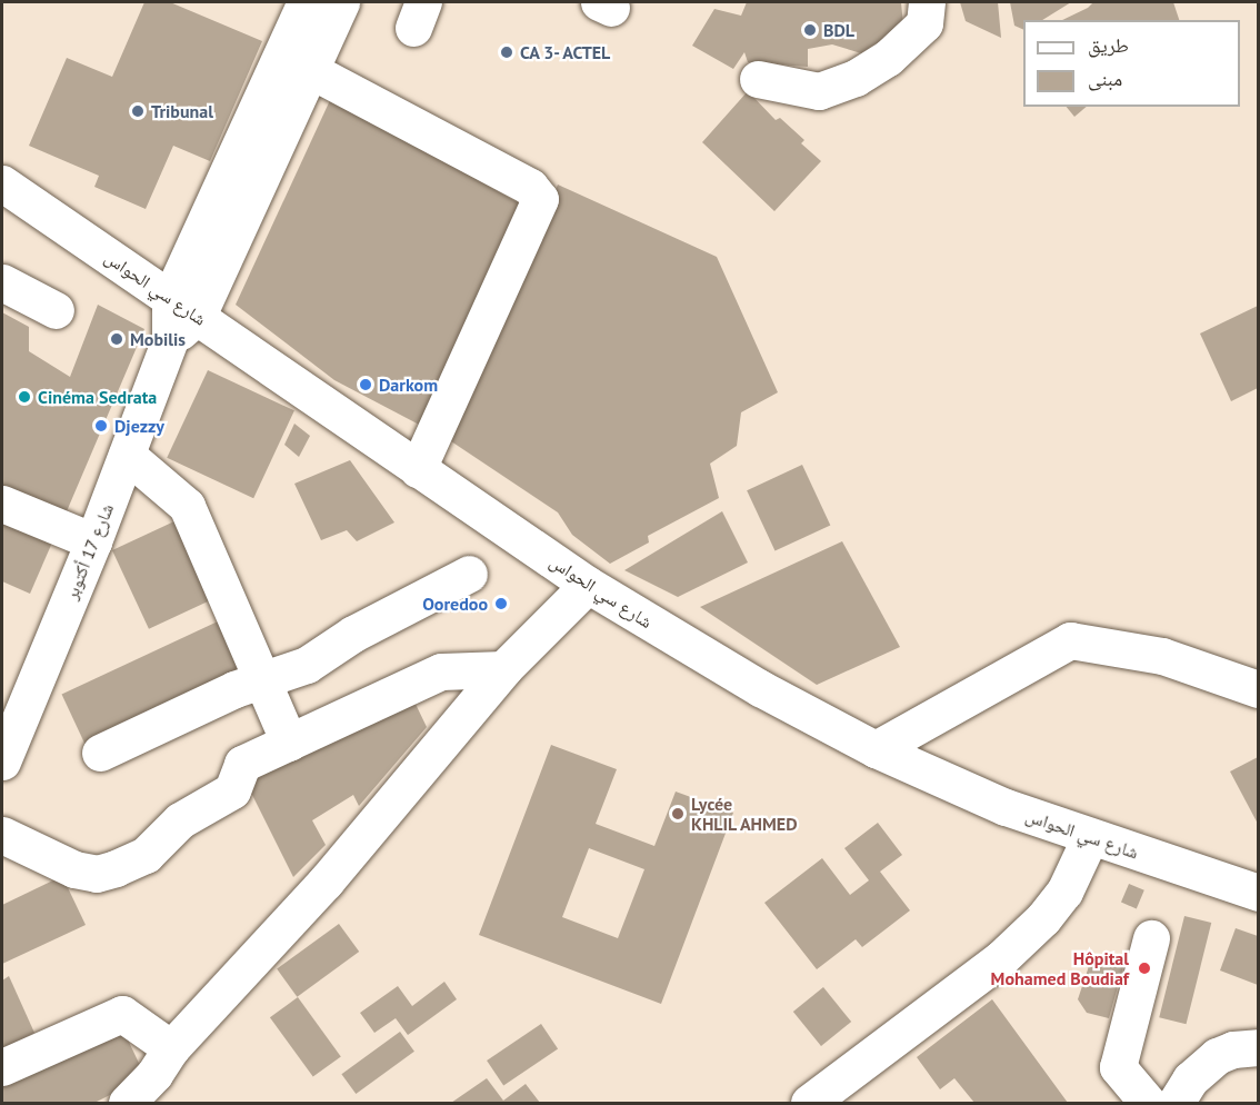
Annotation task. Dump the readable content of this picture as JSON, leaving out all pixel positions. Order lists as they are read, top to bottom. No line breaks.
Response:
{"streets":{"street":["شارع سي الحواس","شارع 17 أكتوبر"]},"crossings":[["شارع سي الحواس","شارع 17 أكتوبر"]],"places":["BDL","CA 3- ACTEL","Tribunal","Mobilis","Darkom","Cinéma Sedrata","Djezzy","Ooredoo","Lycée KHLIL AHMED","Hôpital Mohamed Boudiaf"],"legend":["طريق","مبنى"]}
